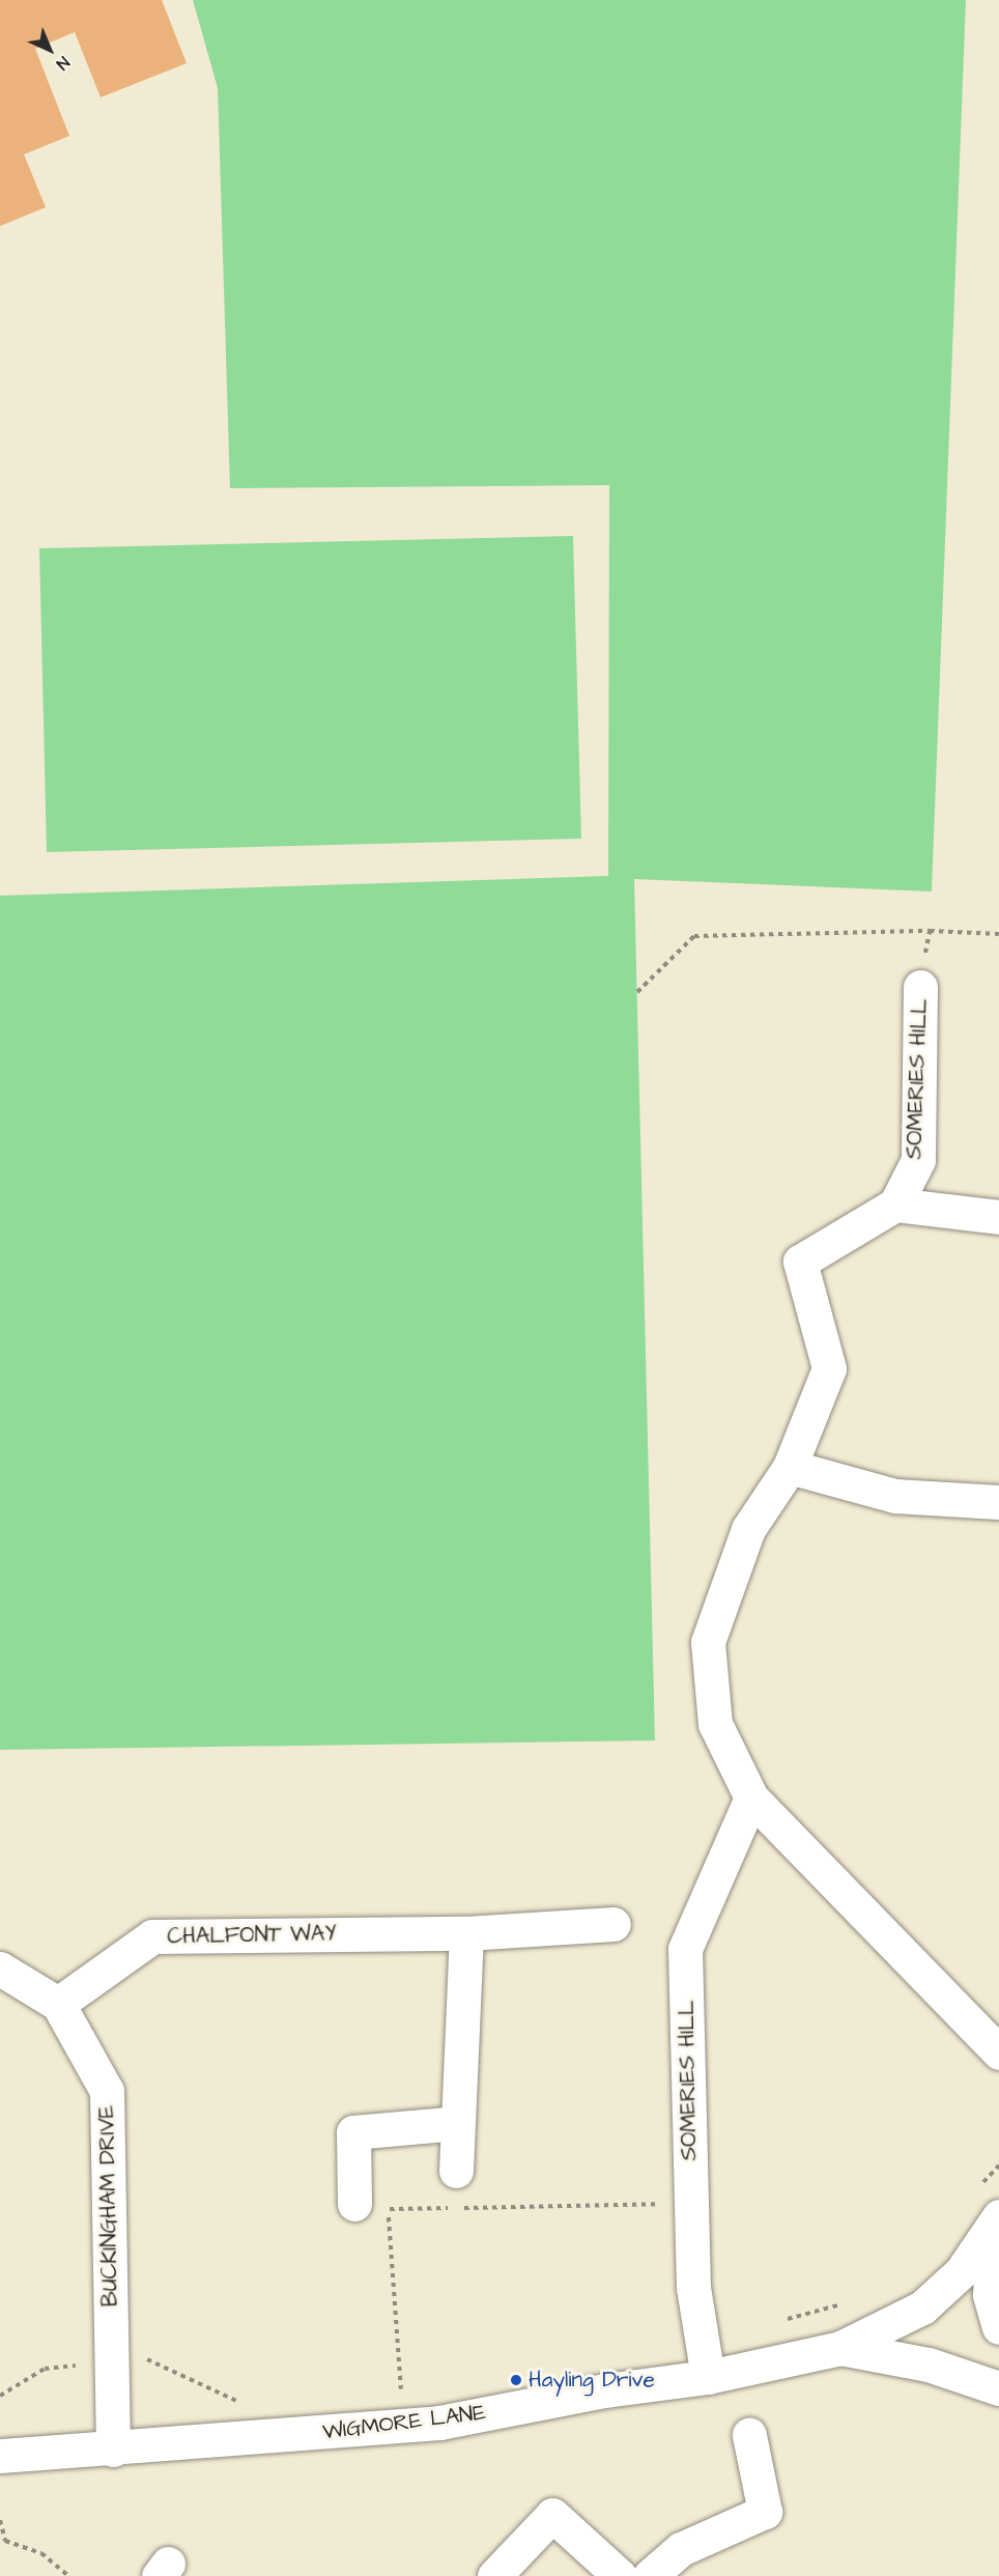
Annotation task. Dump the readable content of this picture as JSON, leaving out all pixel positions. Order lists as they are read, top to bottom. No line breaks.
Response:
{"streets":{"street":["SOMERIES HILL","CHALFONT WAY","BUCKINGHAM DRIVE","WIGMORE LANE"]},"crossings":[["SOMERIES HILL","WIGMORE LANE"],["CHALFONT WAY","BUCKINGHAM DRIVE"],["BUCKINGHAM DRIVE","WIGMORE LANE"]],"places":["Hayling Drive"],"north":"bottom right"}
